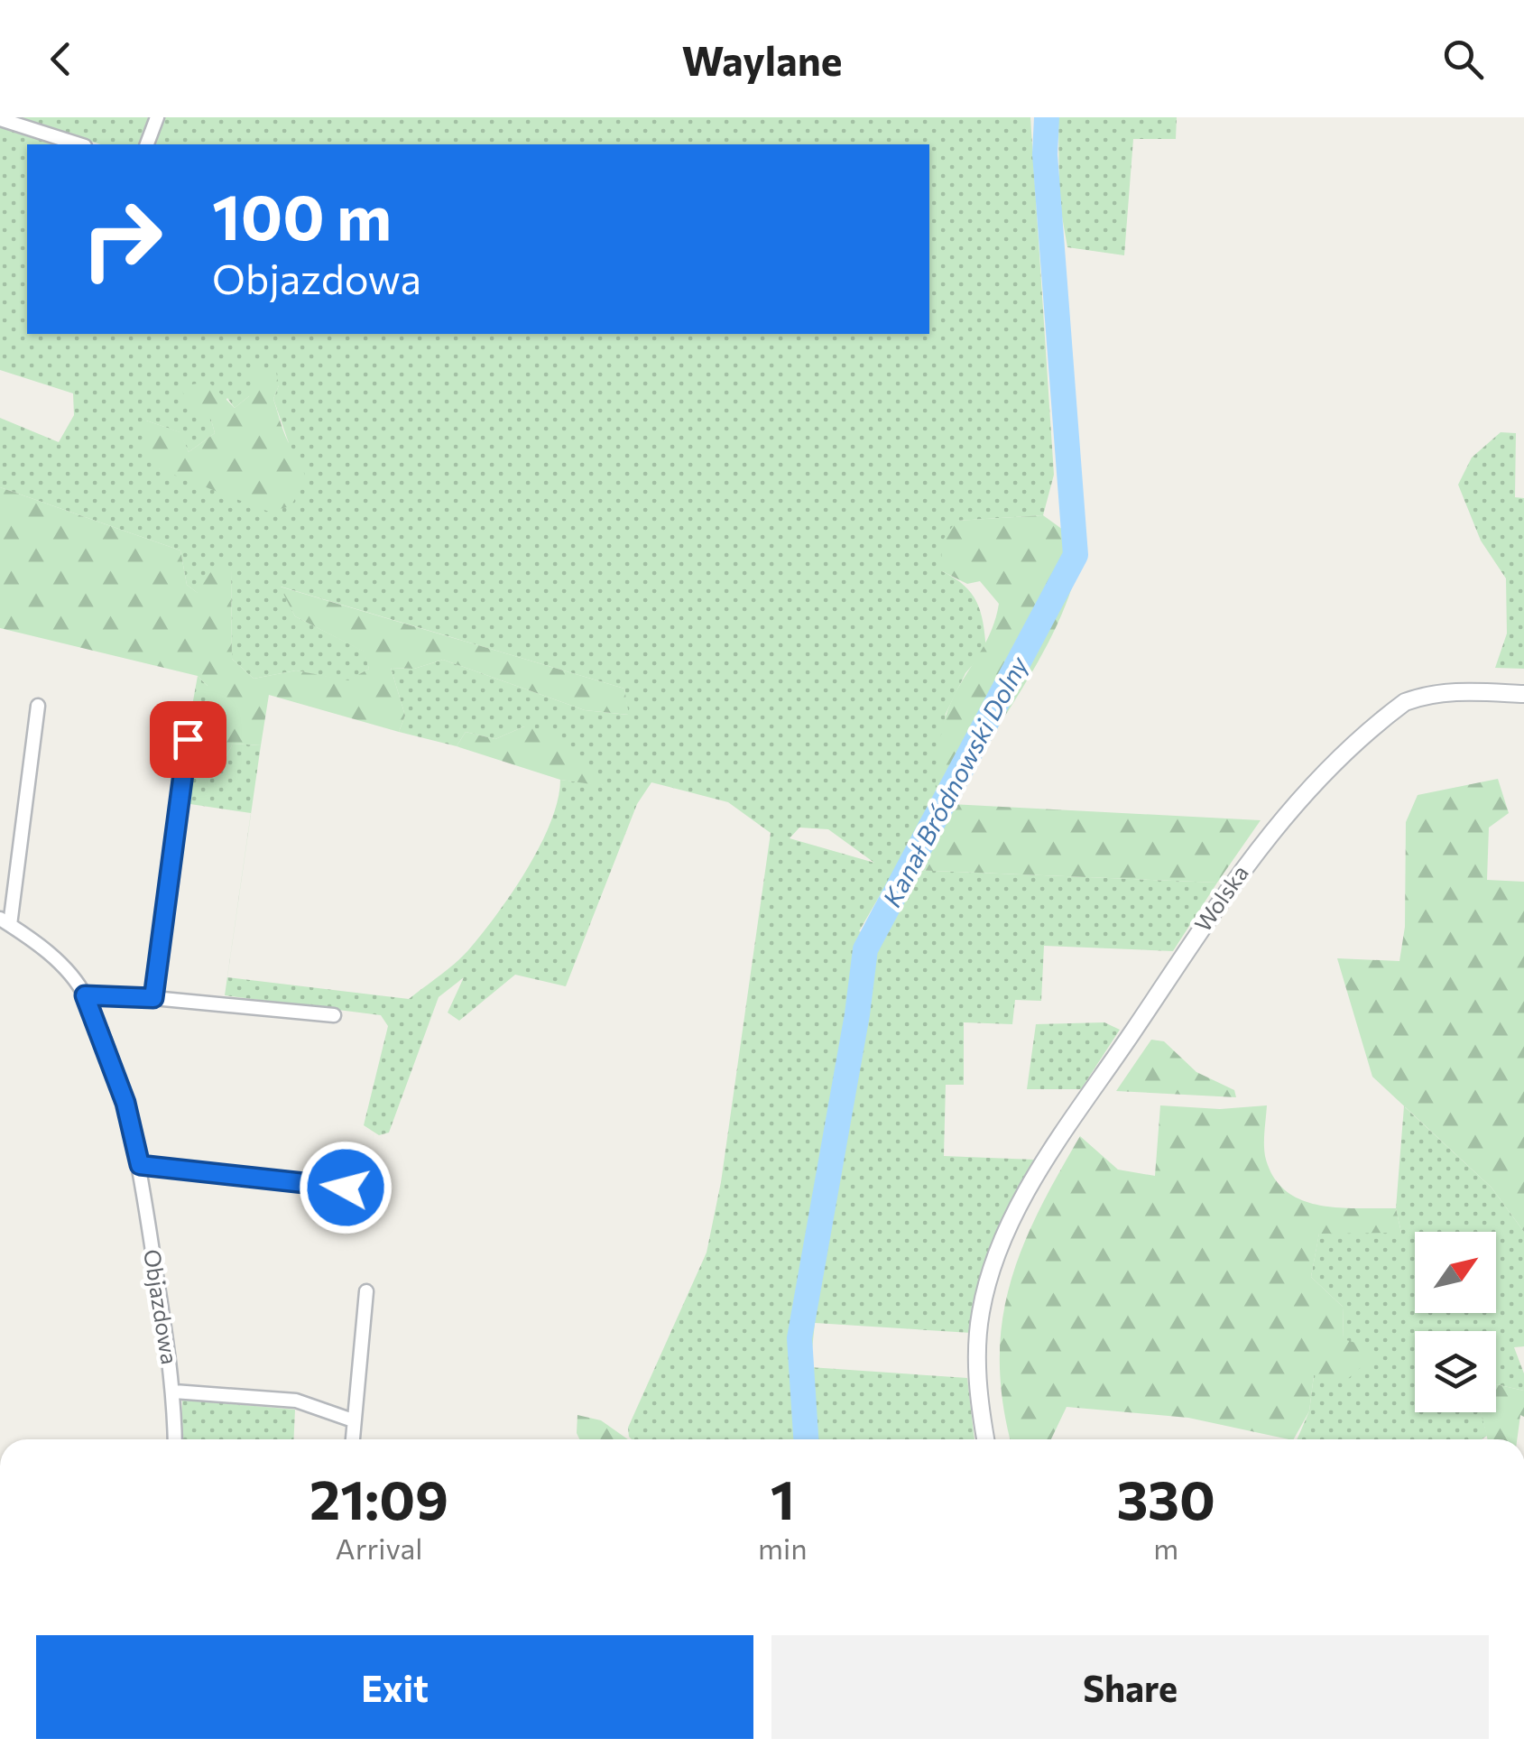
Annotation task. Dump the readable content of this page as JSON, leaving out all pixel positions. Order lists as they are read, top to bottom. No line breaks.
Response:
{"streets":{"street":["Wolska","Objazdowa"]},"water":["Kanał Bródnowski Dolny"],"north":"top right","page":{"header":"Waylane","turn":["100 m","Objazdowa"],"eta":["21:09","Arrival","1","min","330","m"],"buttons":["Exit","Share"]}}
